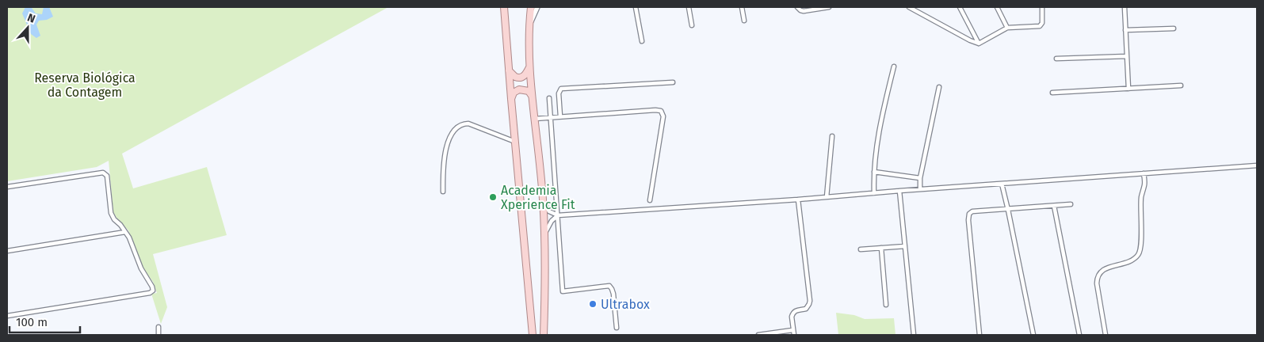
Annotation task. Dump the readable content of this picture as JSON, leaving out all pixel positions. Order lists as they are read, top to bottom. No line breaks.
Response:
{"parks":["Reserva Biológica da Contagem"],"places":["Academia Xperience Fit","Ultrabox"],"scale_bar":"100 m","north":"top"}
